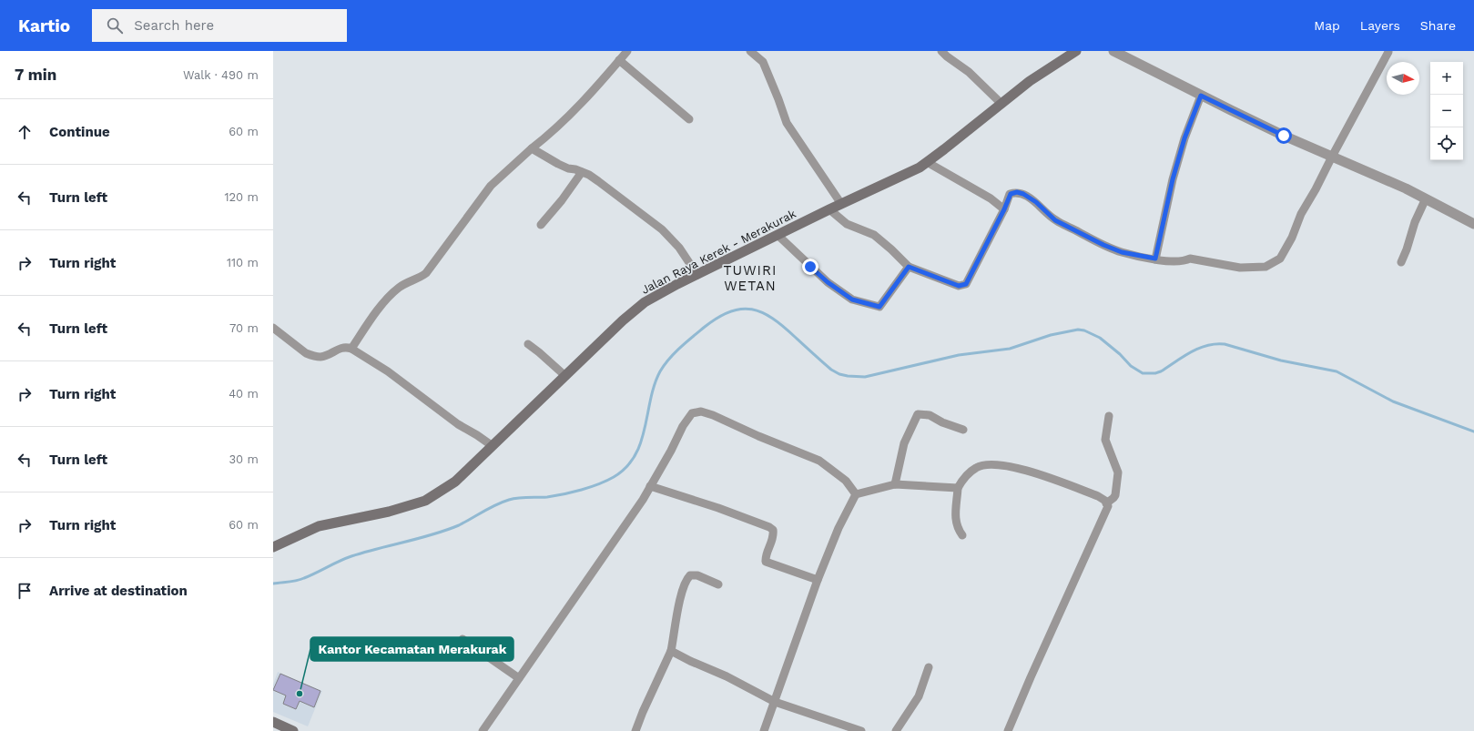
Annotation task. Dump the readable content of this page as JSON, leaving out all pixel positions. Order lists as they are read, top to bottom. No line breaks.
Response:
{"streets":{"main road":["Jalan Raya Kerek - Merakurak"]},"districts":["TUWIRI WETAN"],"places":["Kantor Kecamatan Merakurak"],"north":"right","page":{"header":"Kartio","search":"Search here","nav":["Map","Layers","Share"],"heading":["7 min","Walk · 490 m"],"map_buttons":["+","−"],"list":[["Continue","60 m"],["Turn left","120 m"],["Turn right","110 m"],["Turn left","70 m"],["Turn right","40 m"],["Turn left","30 m"],["Turn right","60 m"],"Arrive at destination"]}}
